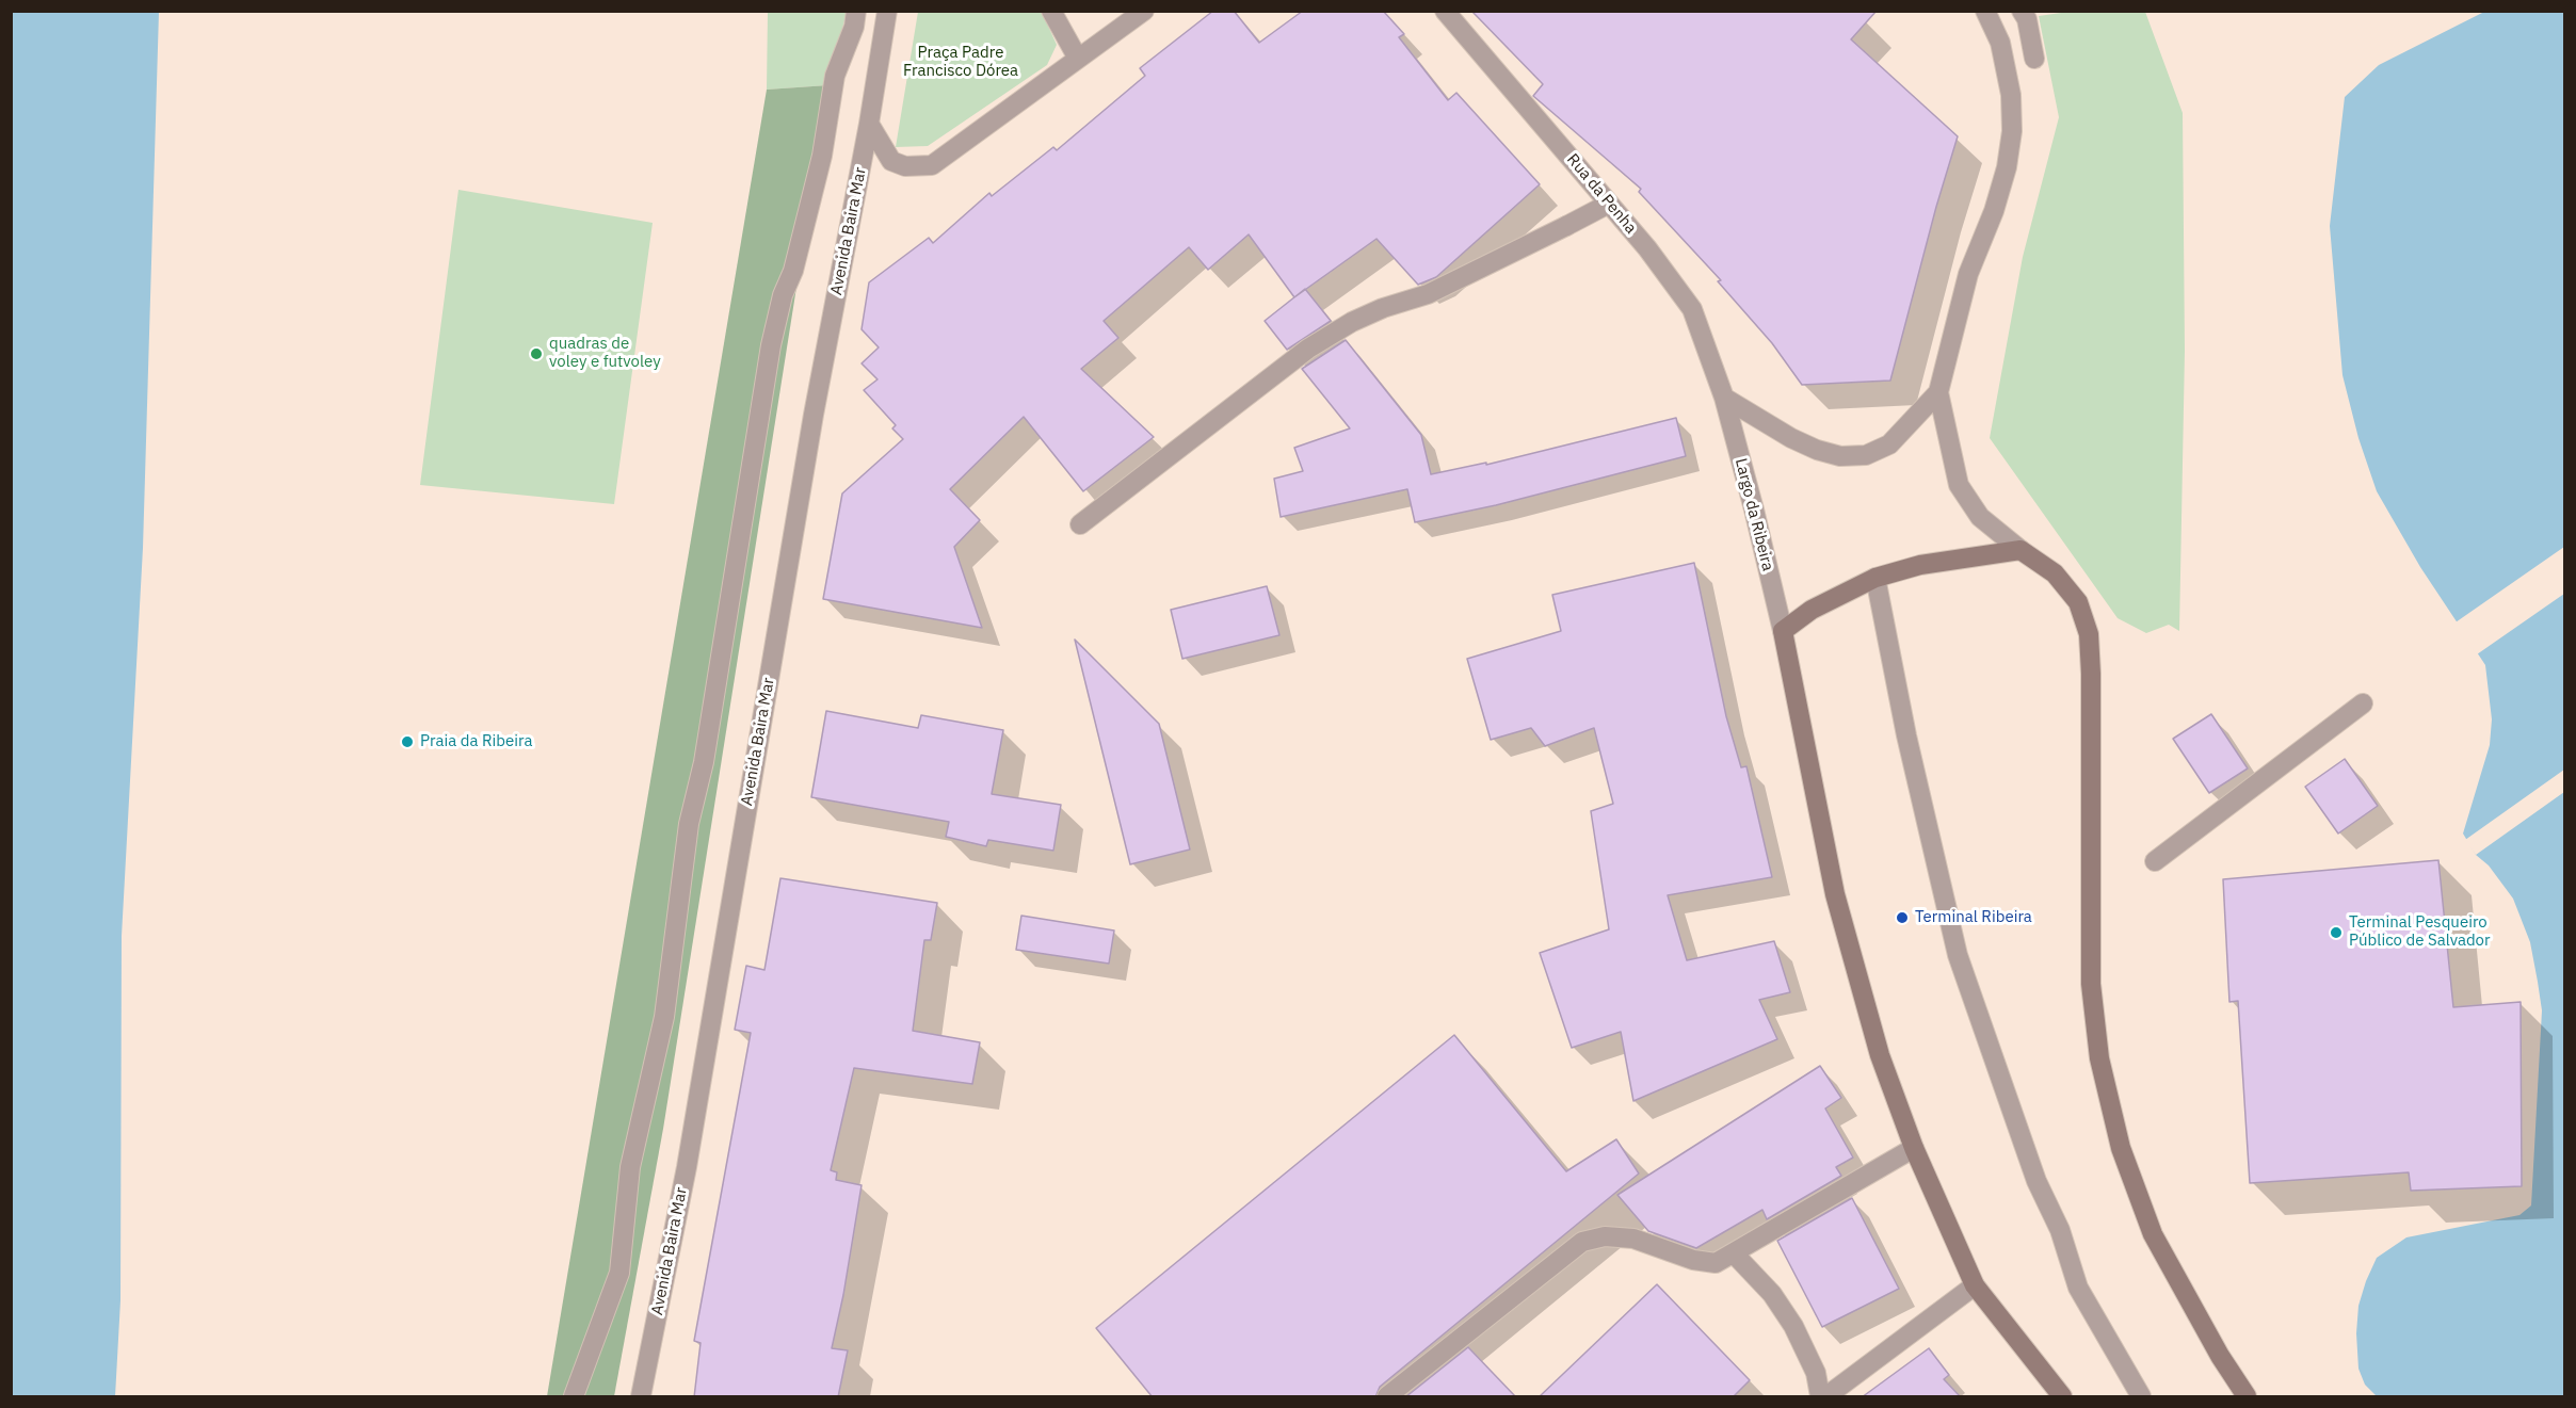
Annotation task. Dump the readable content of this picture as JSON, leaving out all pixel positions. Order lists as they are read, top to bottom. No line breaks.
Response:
{"streets":{"street":["Rua da Penha","Avenida Baira Mar","Largo da Ribeira"]},"crossings":[["Rua da Penha","Largo da Ribeira"]],"parks":["Praça Padre Francisco Dórea"],"places":["quadras de voley e futvoley","Praia da Ribeira","Terminal Ribeira","Terminal Pesqueiro Público de Salvador"]}
